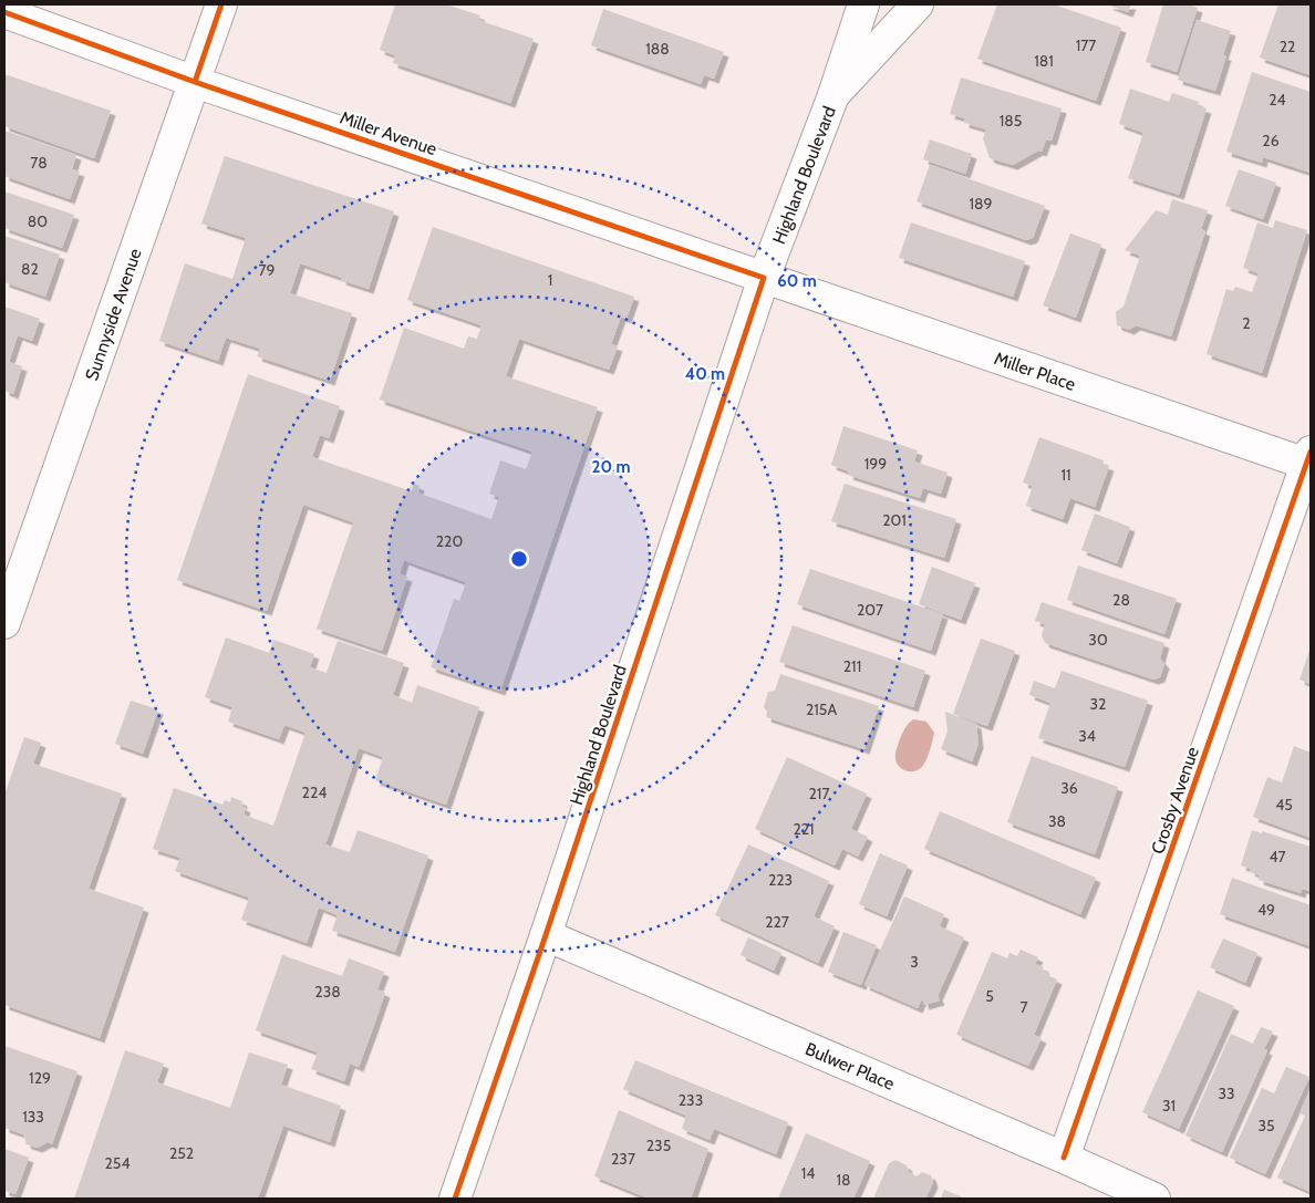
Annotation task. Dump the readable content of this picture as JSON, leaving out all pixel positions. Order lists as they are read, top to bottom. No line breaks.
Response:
{"streets":{"street":["Miller Avenue","Highland Boulevard","Sunnyside Avenue","Miller Place","Crosby Avenue","Bulwer Place"]},"crossings":[["Miller Avenue","Highland Boulevard"],["Miller Avenue","Sunnyside Avenue"],["Miller Avenue","Miller Place"],["Highland Boulevard","Miller Place"],["Highland Boulevard","Bulwer Place"],["Miller Place","Crosby Avenue"],["Crosby Avenue","Bulwer Place"]],"house_numbers":["177","22","188","181","24","185","26","78","189","80","82","79","1","2","199","11","201","220","28","207","30","211","32","215A","34","36","224","217","45","38","221","47","223","49","227","3","238","5","7","129","33","233","31","133","35","235","252","237","254","14","18"],"rings":["60 m","40 m","20 m"]}
